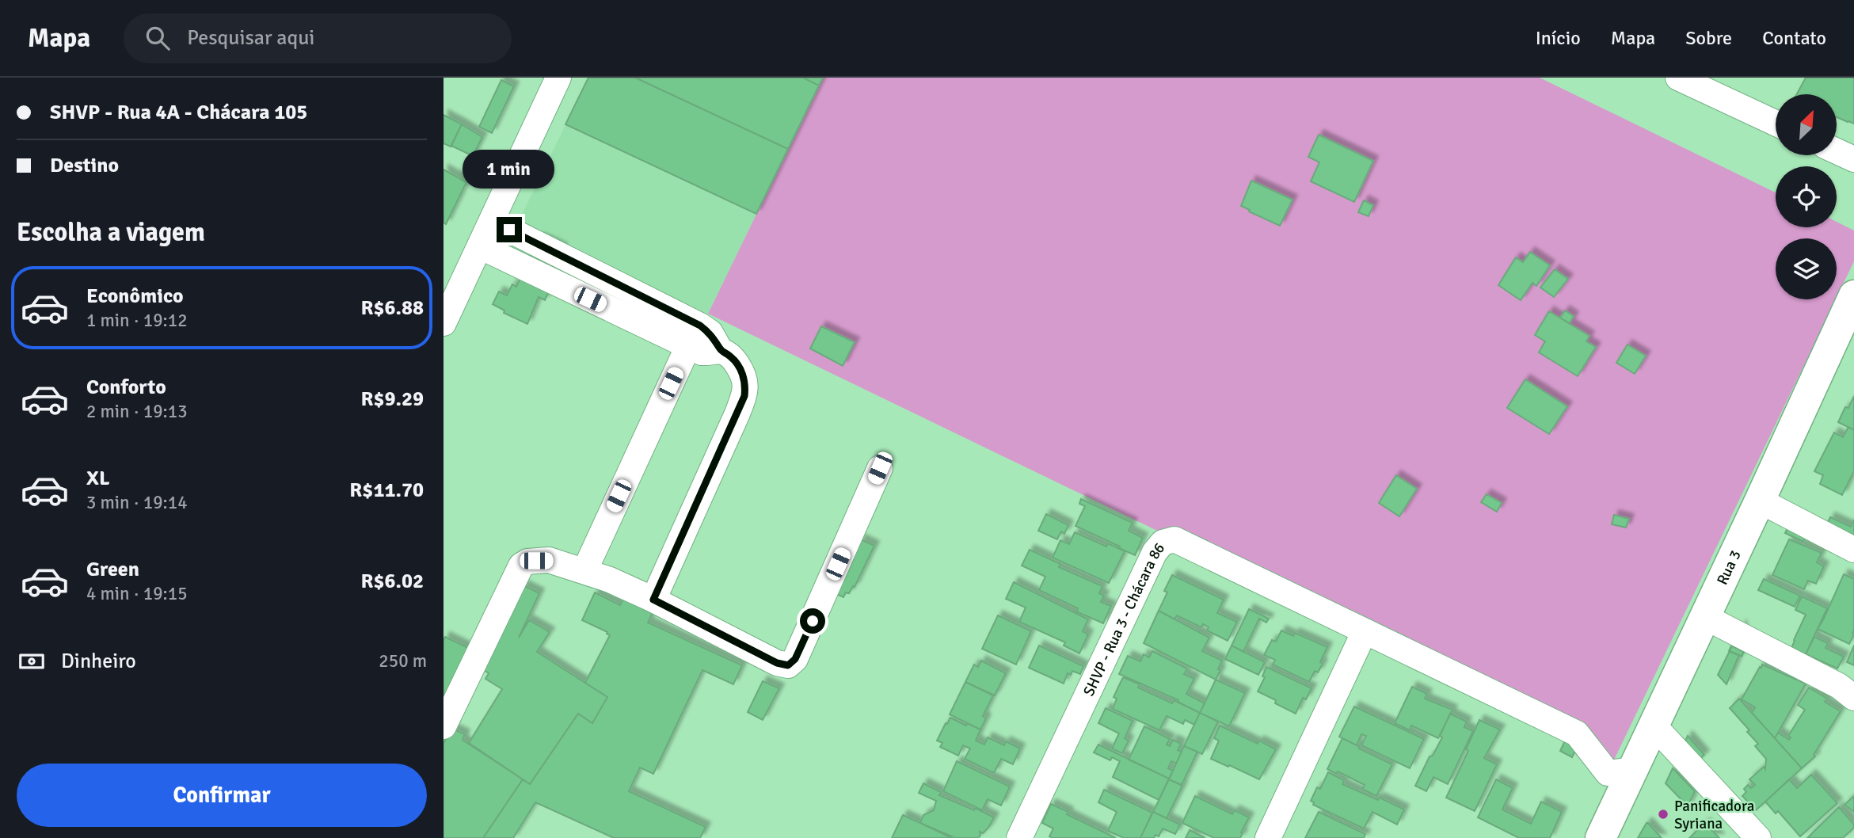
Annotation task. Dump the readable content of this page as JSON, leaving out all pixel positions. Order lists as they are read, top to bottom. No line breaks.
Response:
{"streets":{"main road":["Rua 3"],"street":["SHVP - Rua 3 - Chácara 86"]},"crossings":[["Rua 3","SHVP - Rua 3 - Chácara 86"]],"places":["Panificadora Syriana"],"north":"top right","page":{"header":"Mapa","search":"Pesquisar aqui","nav":["Início","Mapa","Sobre","Contato"],"banner":["SHVP - Rua 4A - Chácara 105","Destino"],"bubble":"1 min","heading":"Escolha a viagem","list":[{"name":"Econômico","note":"1 min · 19:12","value":"R$6.88"},{"name":"Conforto","note":"2 min · 19:13","value":"R$9.29"},{"name":"XL","note":"3 min · 19:14","value":"R$11.70"},{"name":"Green","note":"4 min · 19:15","value":"R$6.02"}],"pay":["Dinheiro","250 m"],"buttons":"Confirmar"}}
